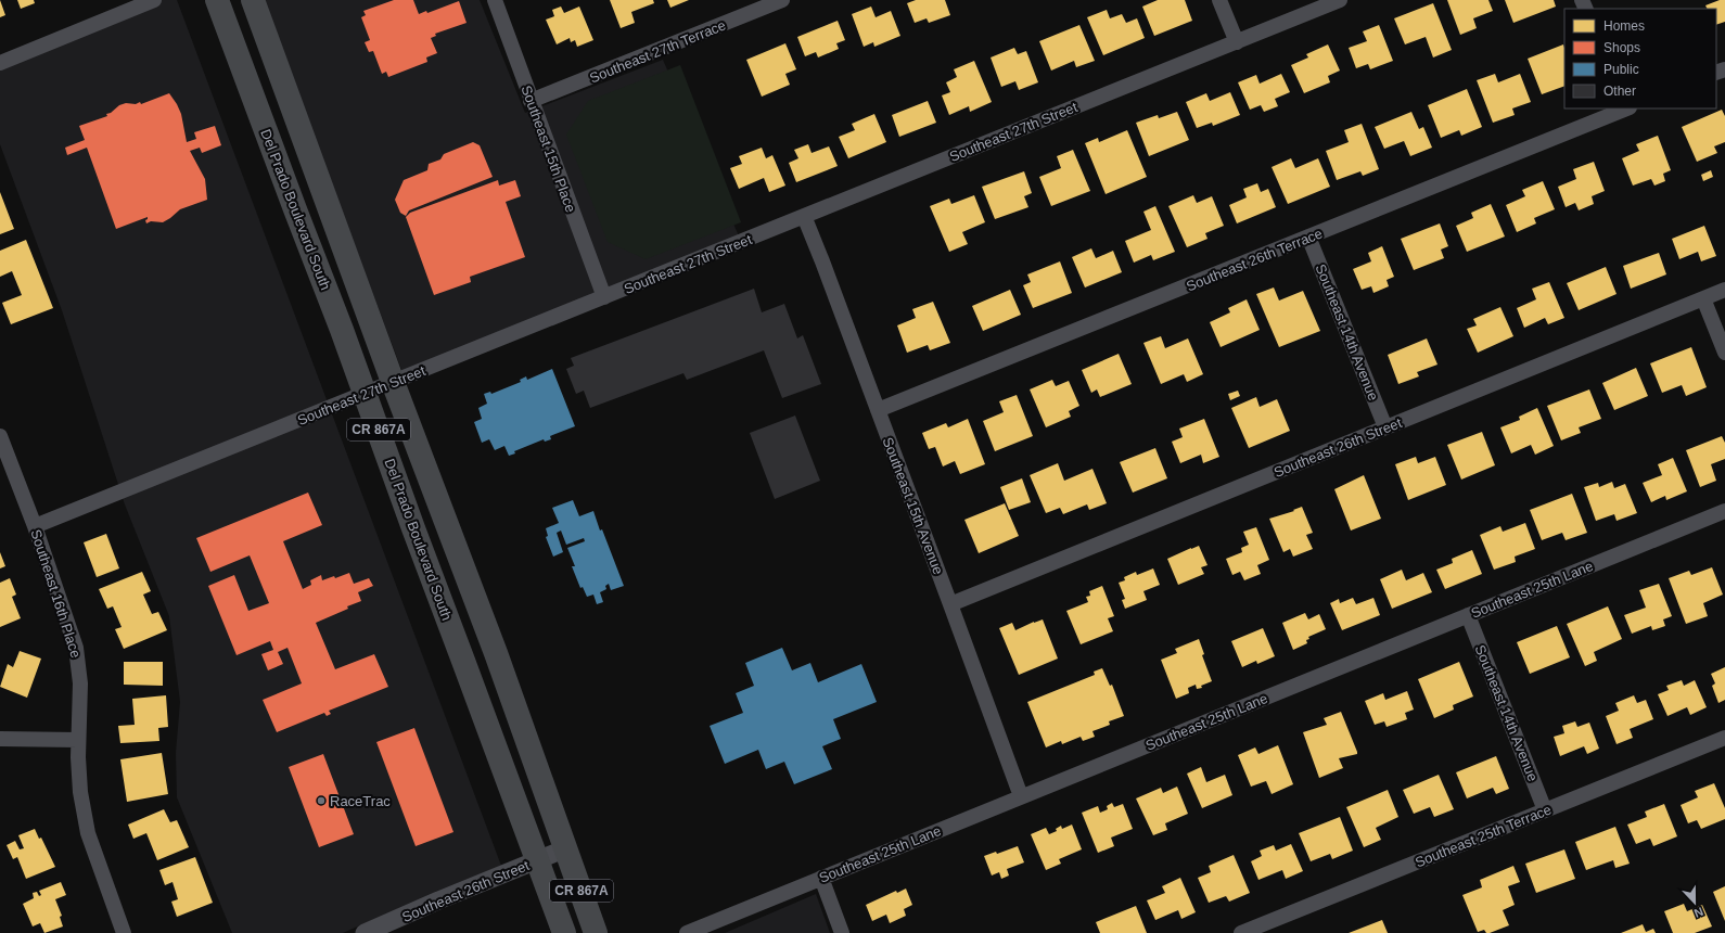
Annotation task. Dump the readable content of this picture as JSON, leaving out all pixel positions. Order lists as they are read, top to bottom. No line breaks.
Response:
{"streets":{"main road":["Del Prado Boulevard South","CR 867A"],"street":["Southeast 27th Terrace","Southeast 27th Street","Southeast 15th Place","Southeast 26th Terrace","Southeast 14th Avenue","Southeast 26th Street","Southeast 15th Avenue","Southeast 25th Lane","Southeast 16th Place","Southeast 25th Terrace"]},"crossings":[["Southeast 27th Terrace","Southeast 15th Place"],["Southeast 27th Street","Southeast 15th Place"],["Southeast 27th Street","Del Prado Boulevard South"],["Southeast 27th Street","CR 867A"],["Southeast 27th Street","Southeast 15th Avenue"],["Southeast 27th Street","Southeast 16th Place"],["Del Prado Boulevard South","Southeast 26th Street"],["Southeast 26th Terrace","Southeast 14th Avenue"],["Southeast 26th Terrace","Southeast 15th Avenue"],["Southeast 14th Avenue","Southeast 26th Street"],["Southeast 14th Avenue","Southeast 25th Lane"],["Southeast 14th Avenue","Southeast 25th Terrace"],["CR 867A","Southeast 26th Street"],["Southeast 26th Street","Southeast 15th Avenue"],["Southeast 15th Avenue","Southeast 25th Lane"]],"places":["RaceTrac"],"legend":["Homes","Shops","Public","Other"],"north":"bottom"}
